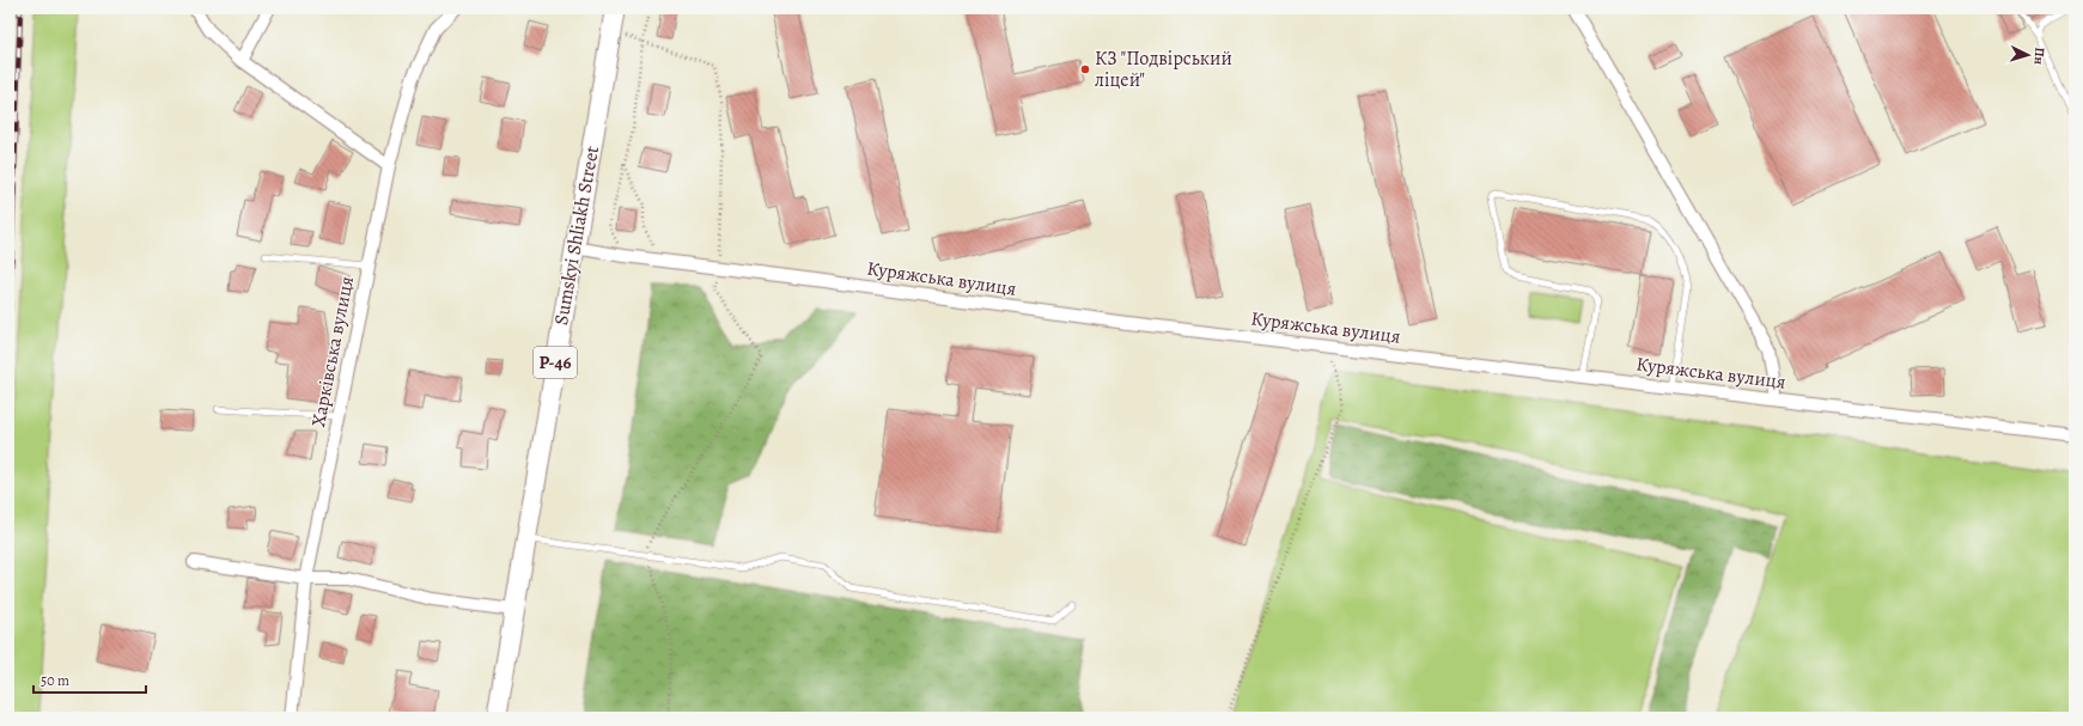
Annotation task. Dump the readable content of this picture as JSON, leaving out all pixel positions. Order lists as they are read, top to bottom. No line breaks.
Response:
{"streets":{"main road":["Sumskyi Shliakh Street","Р-46"],"street":["Куряжська вулиця","Харківська вулиця"]},"crossings":[["Sumskyi Shliakh Street","Куряжська вулиця"]],"places":["КЗ \"Подвірський ліцей\""],"scale_bar":"50 m","north":"right"}
